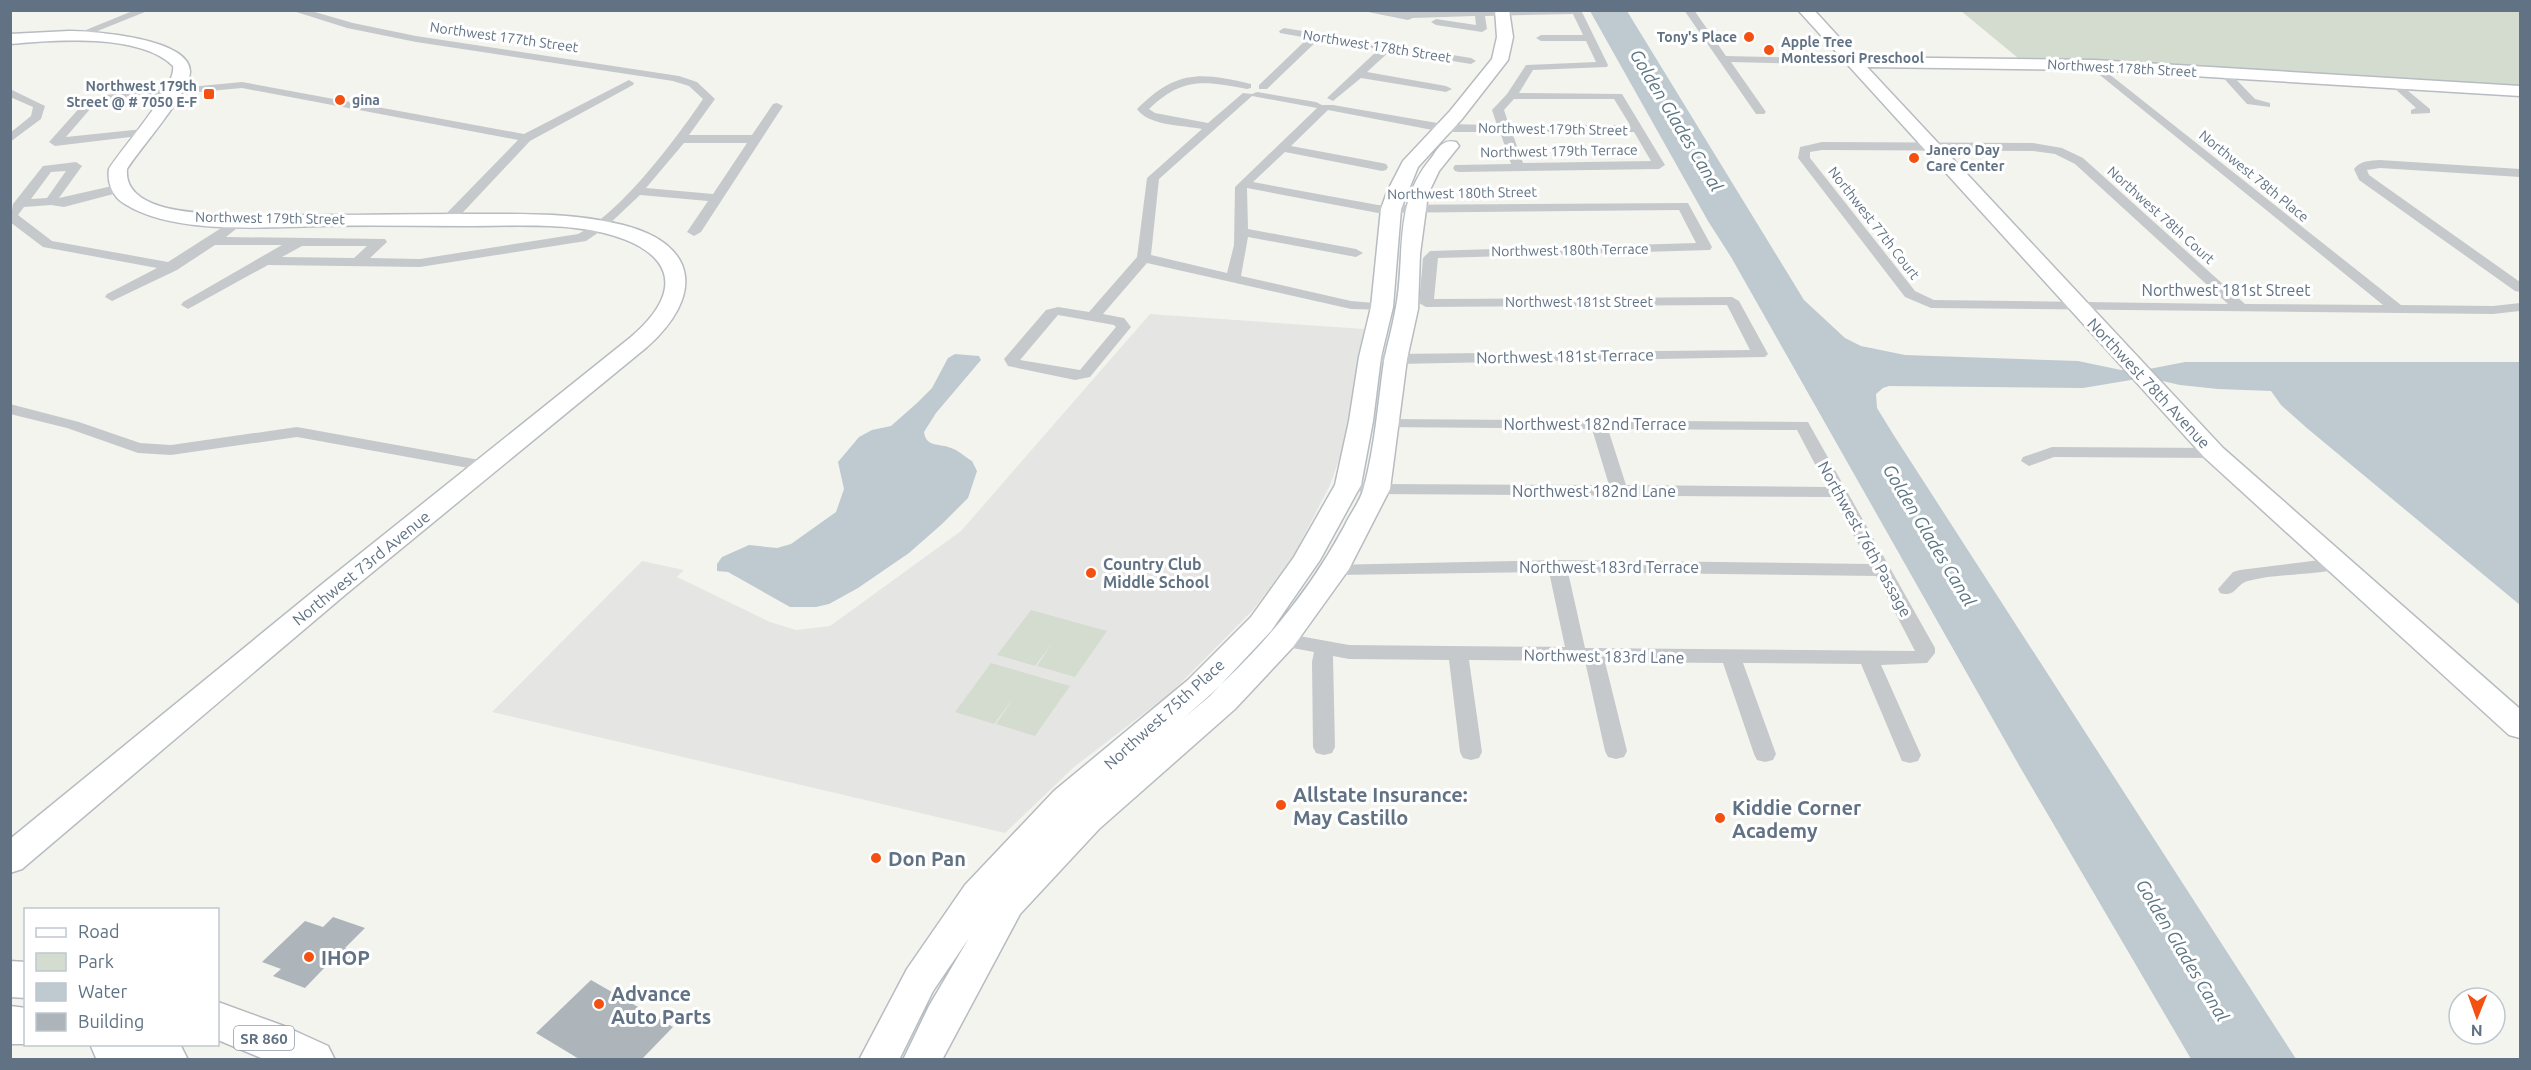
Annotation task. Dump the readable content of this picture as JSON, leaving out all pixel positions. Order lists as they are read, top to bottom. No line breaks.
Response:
{"streets":{"main road":["SR 860"],"street":["Northwest 177th Street","Northwest 178th Street","Northwest 179th Street","Northwest 179th Terrace","Northwest 78th Place","Northwest 180th Street","Northwest 78th Court","Northwest 77th Court","Northwest 180th Terrace","Northwest 181st Street","Northwest 181st Terrace","Northwest 78th Avenue","Northwest 182nd Terrace","Northwest 182nd Lane","Northwest 76th Passage","Northwest 183rd Terrace","Northwest 73rd Avenue","Northwest 183rd Lane","Northwest 75th Place"]},"crossings":[["Northwest 178th Street","Northwest 78th Place"],["Northwest 178th Street","Northwest 78th Avenue"],["Northwest 179th Street","Northwest 179th Terrace"],["Northwest 179th Street","Northwest 73rd Avenue"],["Northwest 179th Street","Northwest 75th Place"],["Northwest 78th Place","Northwest 181st Street"],["Northwest 180th Street","Northwest 180th Terrace"],["Northwest 180th Street","Northwest 75th Place"],["Northwest 78th Court","Northwest 77th Court"],["Northwest 78th Court","Northwest 181st Street"],["Northwest 78th Court","Northwest 78th Avenue"],["Northwest 77th Court","Northwest 181st Street"],["Northwest 77th Court","Northwest 78th Avenue"],["Northwest 180th Terrace","Northwest 181st Street"],["Northwest 181st Street","Northwest 181st Terrace"],["Northwest 181st Street","Northwest 78th Avenue"],["Northwest 181st Terrace","Northwest 75th Place"],["Northwest 182nd Terrace","Northwest 76th Passage"],["Northwest 182nd Terrace","Northwest 75th Place"],["Northwest 182nd Lane","Northwest 76th Passage"],["Northwest 182nd Lane","Northwest 75th Place"],["Northwest 76th Passage","Northwest 183rd Terrace"],["Northwest 76th Passage","Northwest 183rd Lane"],["Northwest 183rd Terrace","Northwest 75th Place"],["Northwest 183rd Lane","Northwest 75th Place"]],"water":["Golden Glades Canal"],"places":{"other":["Tony's Place","Apple Tree Montessori Preschool","gina","Janero Day Care Center","Country Club Middle School","Allstate Insurance: May Castillo","Kiddie Corner Academy","Don Pan","IHOP","Advance Auto Parts"],"transit":["Northwest 179th Street @ # 7050 E-F"]},"legend":["Road","Park","Water","Building"],"north":"bottom"}
